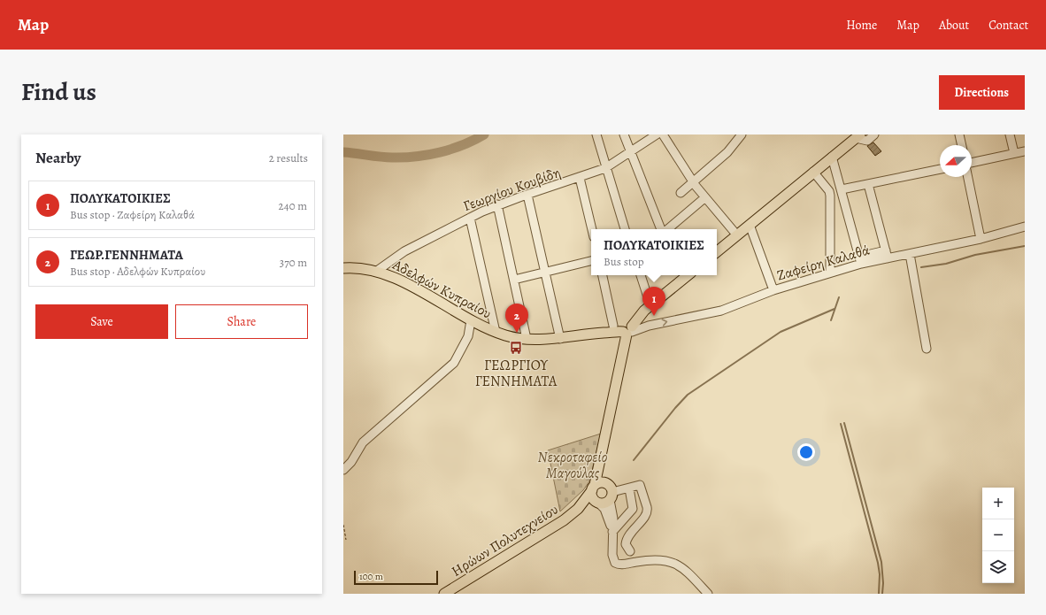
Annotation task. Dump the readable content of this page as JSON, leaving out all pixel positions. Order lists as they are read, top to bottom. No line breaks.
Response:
{"streets":{"main road":["Αδελφών Κυπραίου","Ηρώων Πολυτεχνείου"],"street":["Γεωργίου Κουβίδη","Ζαφείρη Καλαθά"]},"crossings":[["Γεωργίου Κουβίδη","Αδελφών Κυπραίου"],["Ζαφείρη Καλαθά","Αδελφών Κυπραίου"],["Ζαφείρη Καλαθά","Ηρώων Πολυτεχνείου"],["Αδελφών Κυπραίου","Ηρώων Πολυτεχνείου"]],"parks":["Νεκροταφείο Μαγούλας"],"places":{"bus stop":["ΓΕΩΡΓΙΟΥ ΓΕΝΝΗΜΑΤΑ"]},"scale_bar":"100 m","north":"left","page":{"header":"Map","nav":["Home","Map","About","Contact"],"title":"Find us","buttons":["Directions",["Save","Share"]],"heading":["Nearby","2 results"],"list":[{"mark":"1","name":"ΠΟΛΥΚΑΤΟΙΚΙΕΣ","note":"Bus stop · Ζαφείρη Καλαθά","value":"240 m"},{"mark":"2","name":"ΓΕΩΡ.ΓΕΝΝΗΜΑΤΑ","note":"Bus stop · Αδελφών Κυπραίου","value":"370 m"}],"popup":["ΠΟΛΥΚΑΤΟΙΚΙΕΣ","Bus stop"],"pins":["1","2"],"map_buttons":["+","−"],"scale":"100 m"}}
